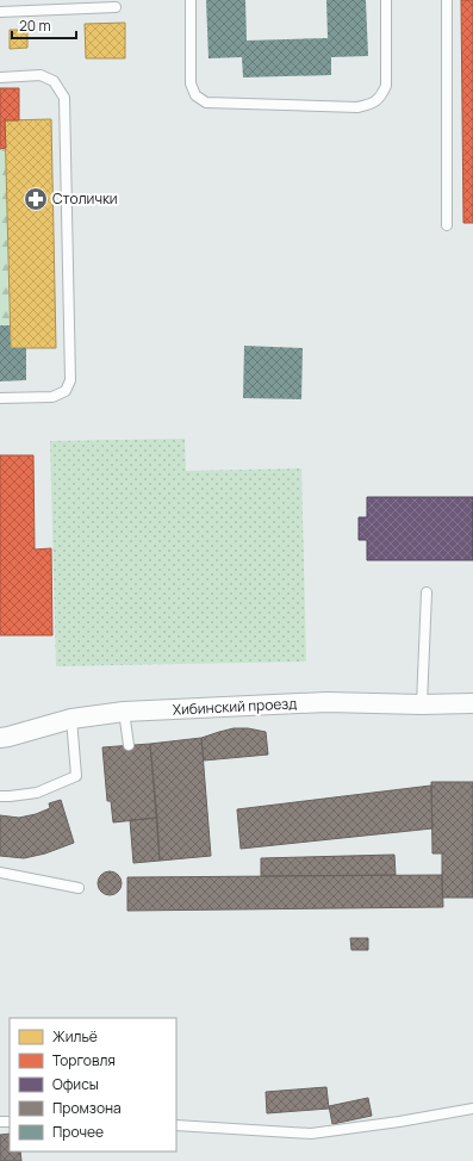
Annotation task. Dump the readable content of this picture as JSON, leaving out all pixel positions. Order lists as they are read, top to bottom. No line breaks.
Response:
{"streets":{"street":["Хибинский проезд"]},"places":{"pharmacy":["Столички"]},"legend":["Жильё","Торговля","Офисы","Промзона","Прочее"],"scale_bar":"20 m"}
